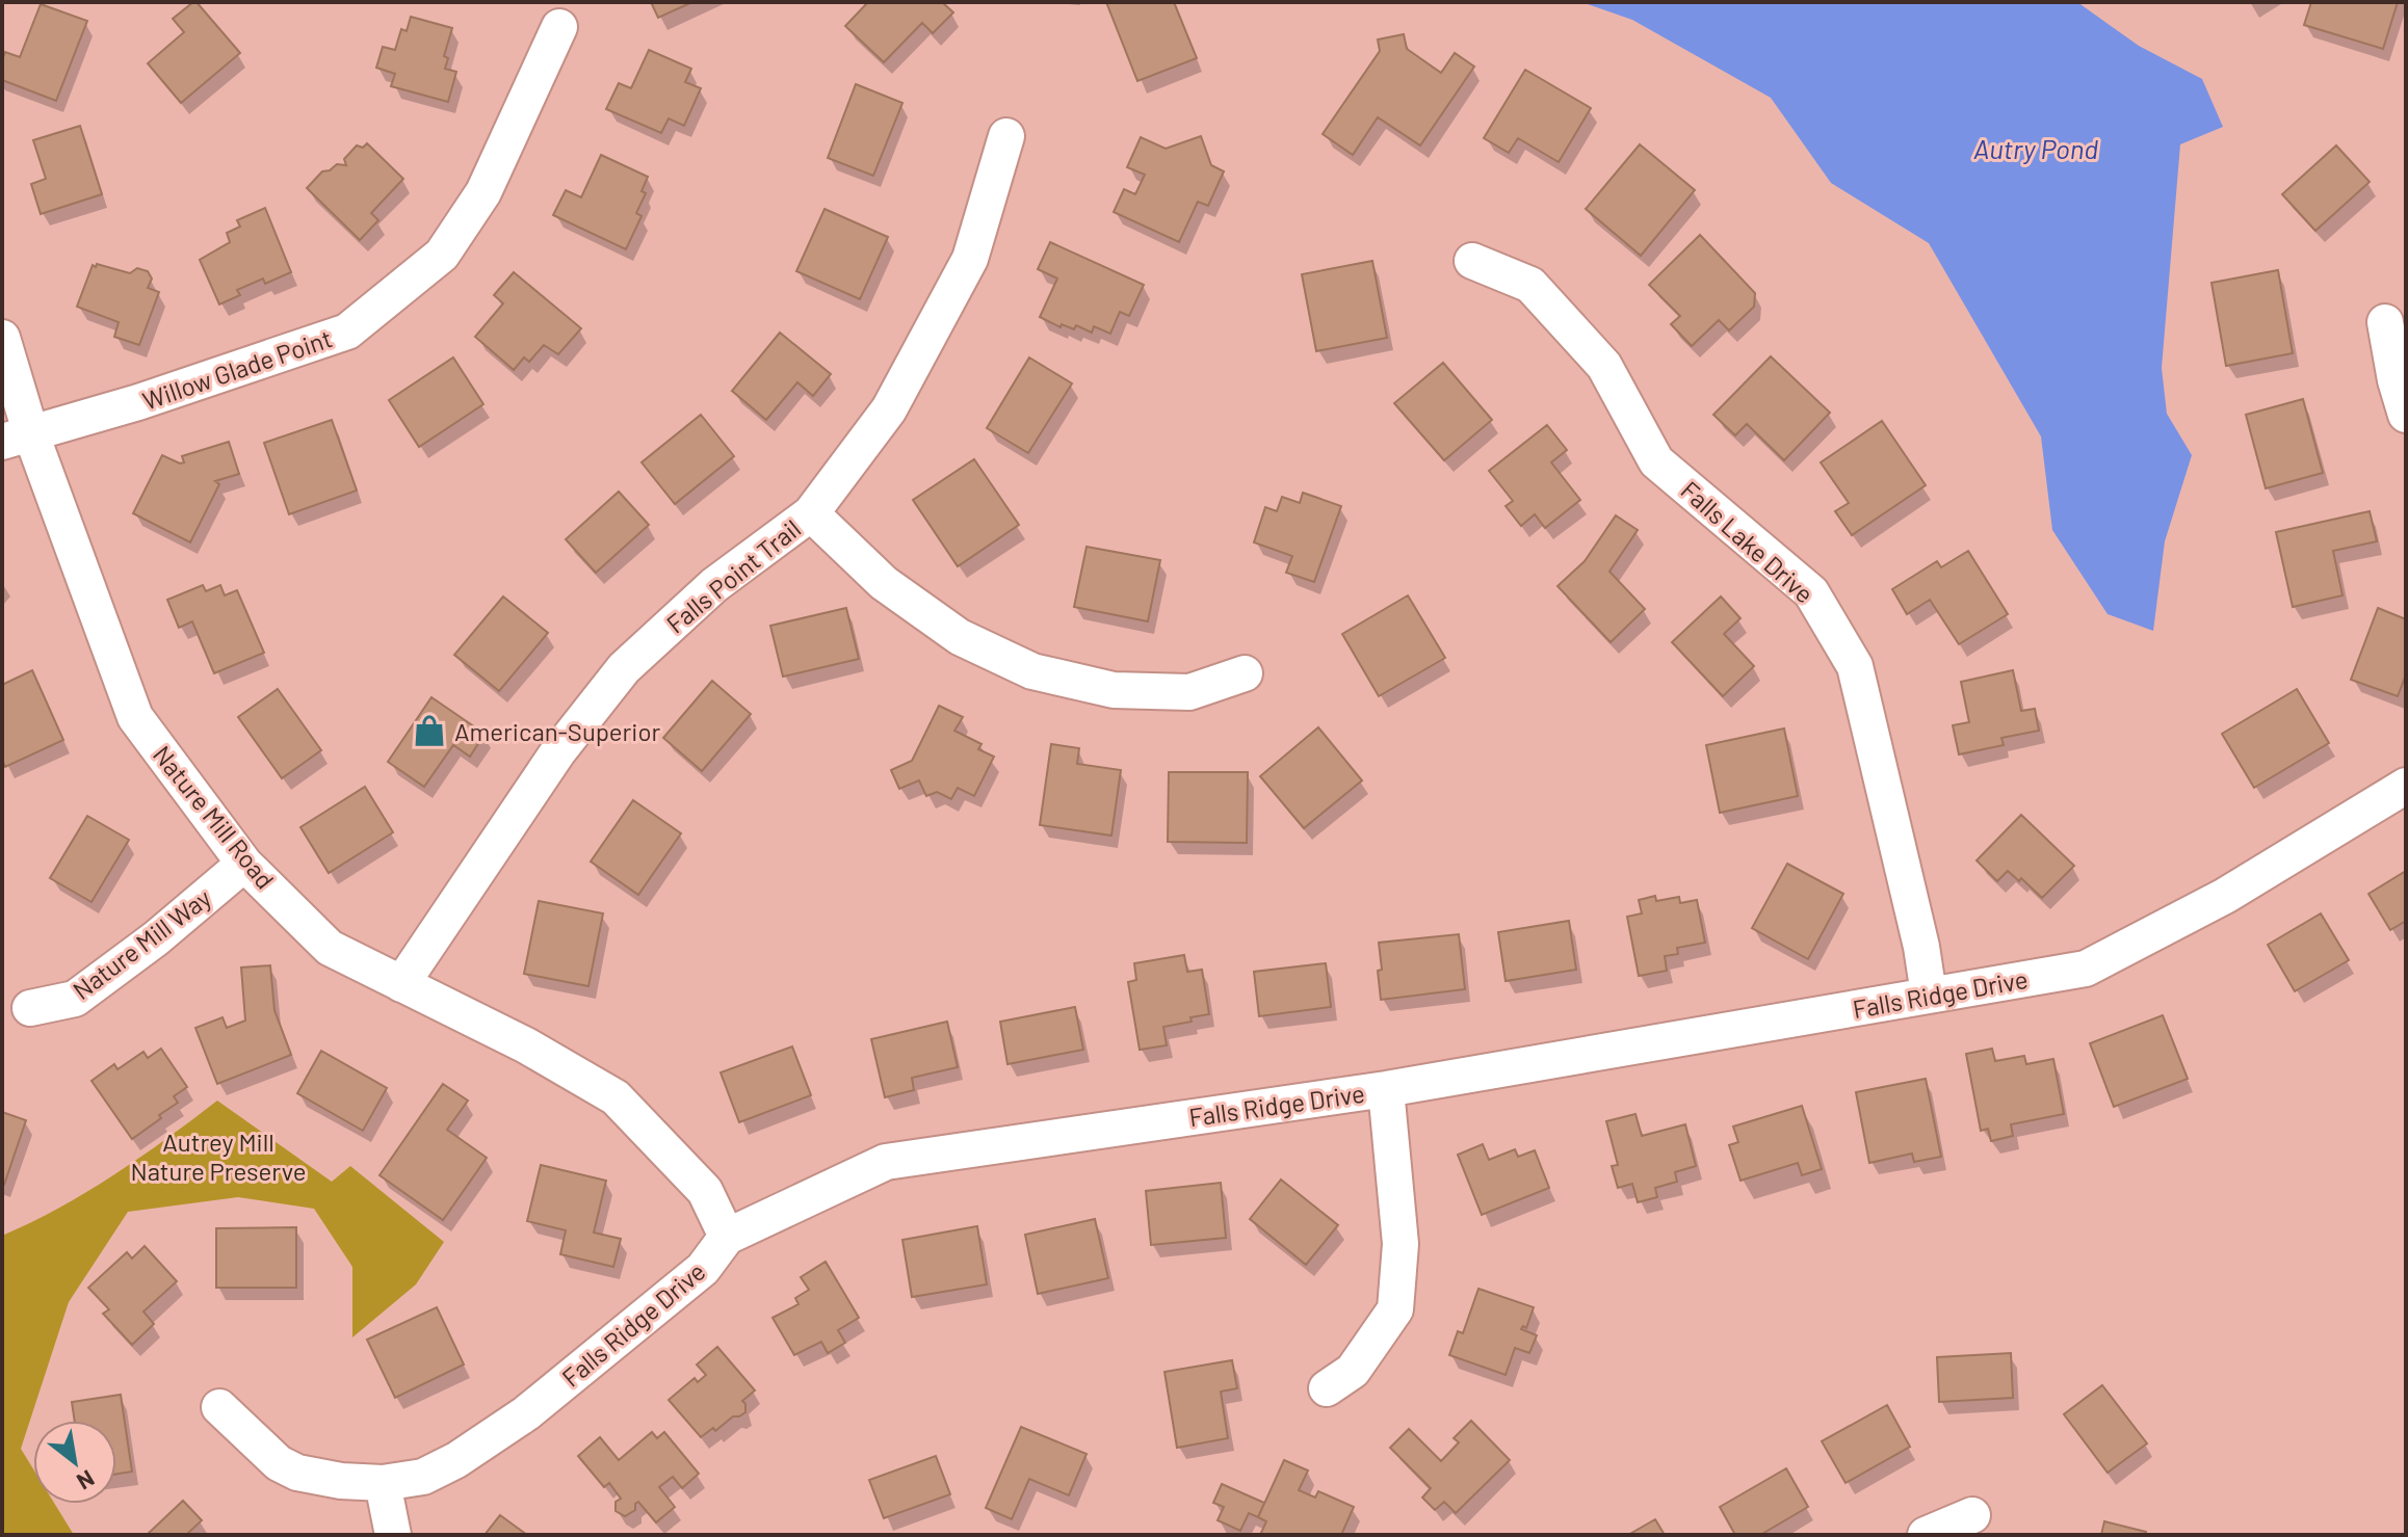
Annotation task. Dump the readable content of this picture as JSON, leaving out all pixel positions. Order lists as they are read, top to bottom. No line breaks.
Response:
{"streets":{"street":["Willow Glade Point","Falls Lake Drive","Falls Point Trail","Nature Mill Road","Nature Mill Way","Falls Ridge Drive"]},"crossings":[["Willow Glade Point","Nature Mill Road"],["Falls Lake Drive","Falls Ridge Drive"],["Falls Point Trail","Nature Mill Road"],["Nature Mill Road","Nature Mill Way"],["Nature Mill Road","Falls Ridge Drive"]],"water":["Autry Pond"],"parks":["Autrey Mill Nature Preserve"],"places":{"shop":["American-Superior"]},"north":"bottom right"}
